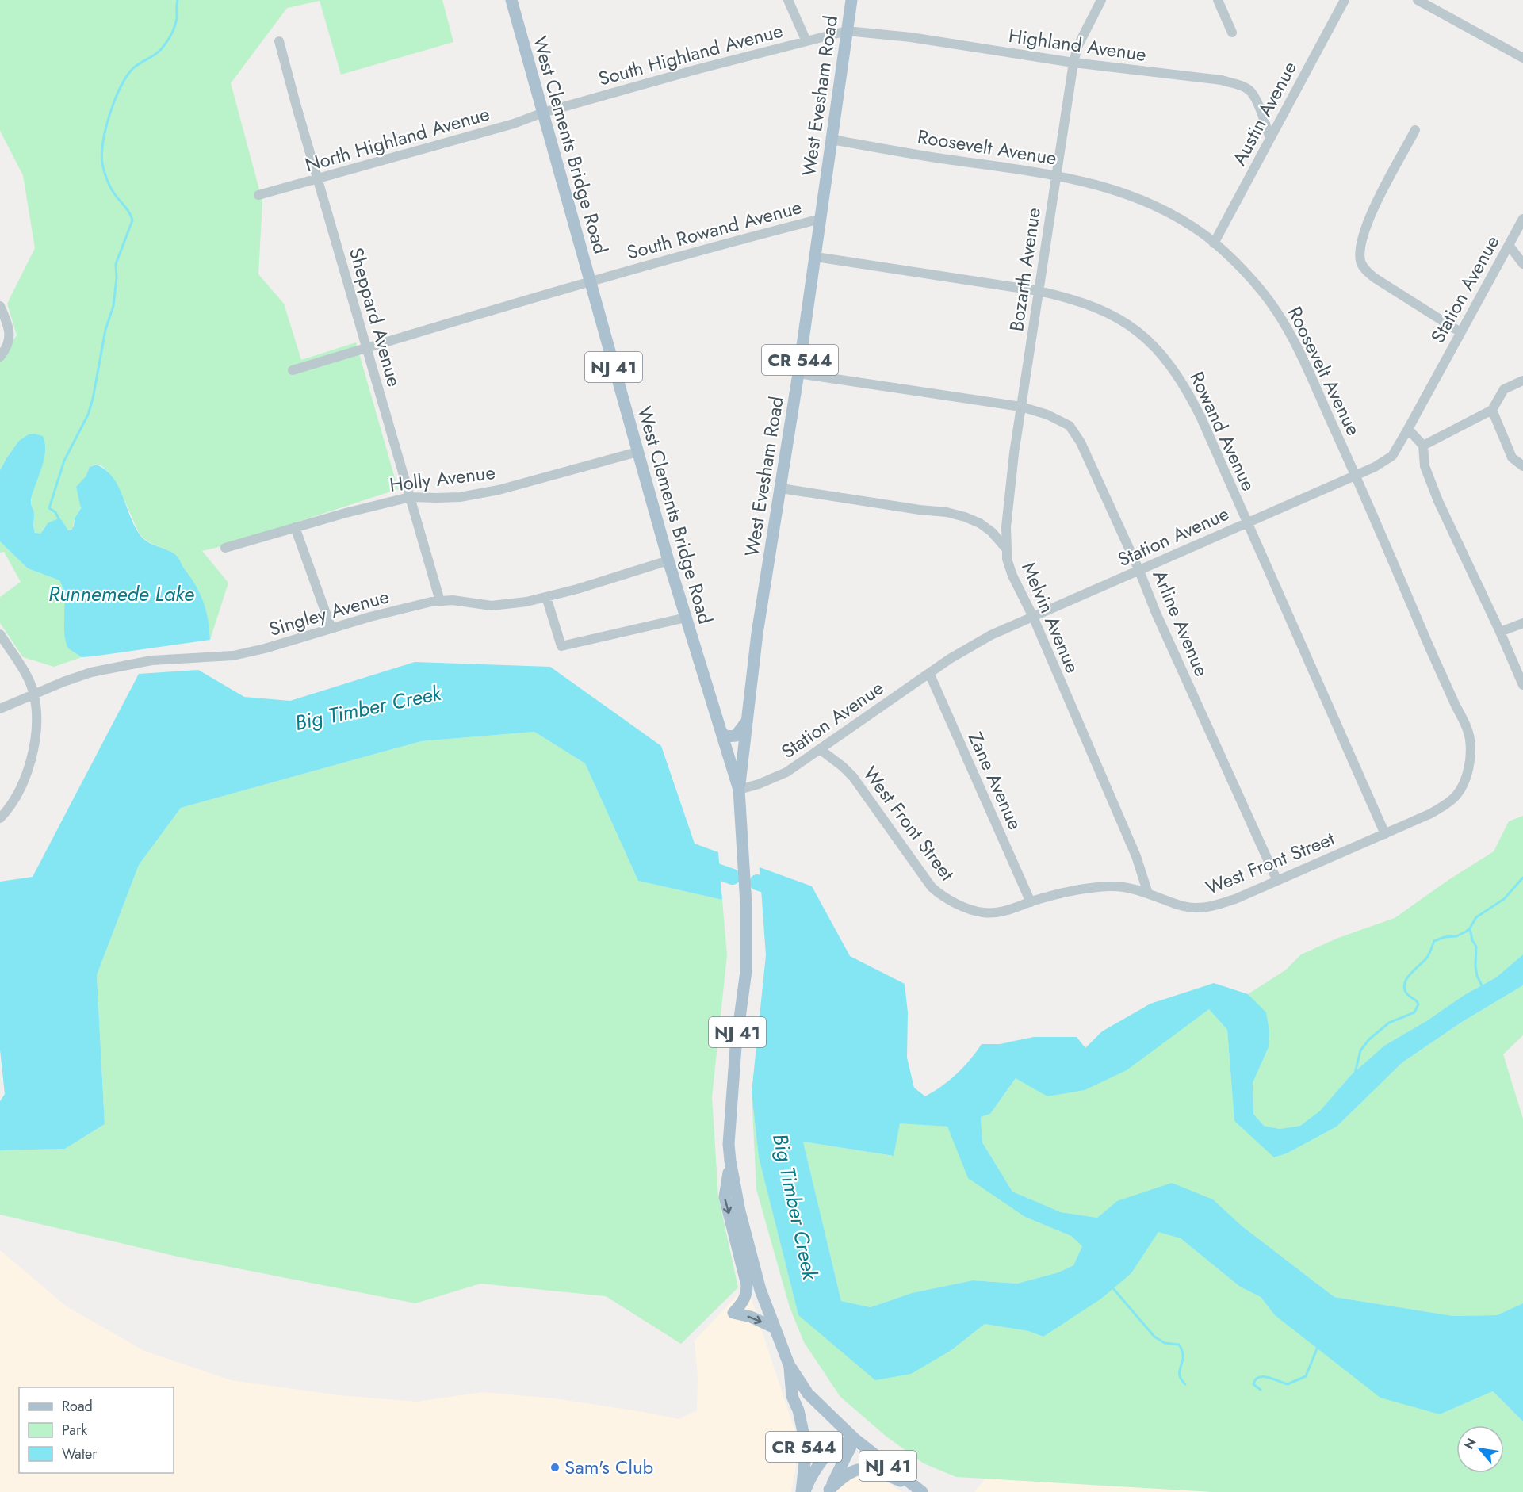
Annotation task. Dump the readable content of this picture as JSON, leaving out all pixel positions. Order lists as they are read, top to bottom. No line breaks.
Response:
{"streets":{"main road":["West Evesham Road","West Clements Bridge Road","CR 544","NJ 41"],"street":["Highland Avenue","South Highland Avenue","Austin Avenue","North Highland Avenue","Roosevelt Avenue","South Rowand Avenue","Bozarth Avenue","Station Avenue","Sheppard Avenue","Rowand Avenue","Holly Avenue","Singley Avenue","Melvin Avenue","Arline Avenue","Zane Avenue","West Front Street"]},"crossings":[["Highland Avenue","South Highland Avenue"],["Highland Avenue","West Evesham Road"],["Highland Avenue","Austin Avenue"],["Highland Avenue","Bozarth Avenue"],["South Highland Avenue","West Evesham Road"],["South Highland Avenue","North Highland Avenue"],["South Highland Avenue","West Clements Bridge Road"],["West Evesham Road","West Clements Bridge Road"],["West Evesham Road","Roosevelt Avenue"],["West Evesham Road","South Rowand Avenue"],["West Evesham Road","Station Avenue"],["West Evesham Road","Rowand Avenue"],["West Evesham Road","Melvin Avenue"],["West Evesham Road","Arline Avenue"],["Austin Avenue","Roosevelt Avenue"],["North Highland Avenue","West Clements Bridge Road"],["North Highland Avenue","Sheppard Avenue"],["West Clements Bridge Road","South Rowand Avenue"],["West Clements Bridge Road","Station Avenue"],["West Clements Bridge Road","NJ 41"],["West Clements Bridge Road","Holly Avenue"],["West Clements Bridge Road","Singley Avenue"],["Roosevelt Avenue","Bozarth Avenue"],["Roosevelt Avenue","Station Avenue"],["Roosevelt Avenue","West Front Street"],["South Rowand Avenue","Sheppard Avenue"],["Bozarth Avenue","Rowand Avenue"],["Bozarth Avenue","Melvin Avenue"],["Bozarth Avenue","Arline Avenue"],["Station Avenue","Rowand Avenue"],["Station Avenue","Melvin Avenue"],["Station Avenue","Arline Avenue"],["Station Avenue","Zane Avenue"],["Station Avenue","West Front Street"],["Sheppard Avenue","Holly Avenue"],["Sheppard Avenue","Singley Avenue"],["CR 544","NJ 41"],["Rowand Avenue","West Front Street"],["Melvin Avenue","West Front Street"],["Arline Avenue","West Front Street"],["Zane Avenue","West Front Street"]],"water":["Runnemede Lake","Big Timber Creek"],"places":["Sam's Club"],"legend":["Road","Park","Water"],"north":"top left"}
